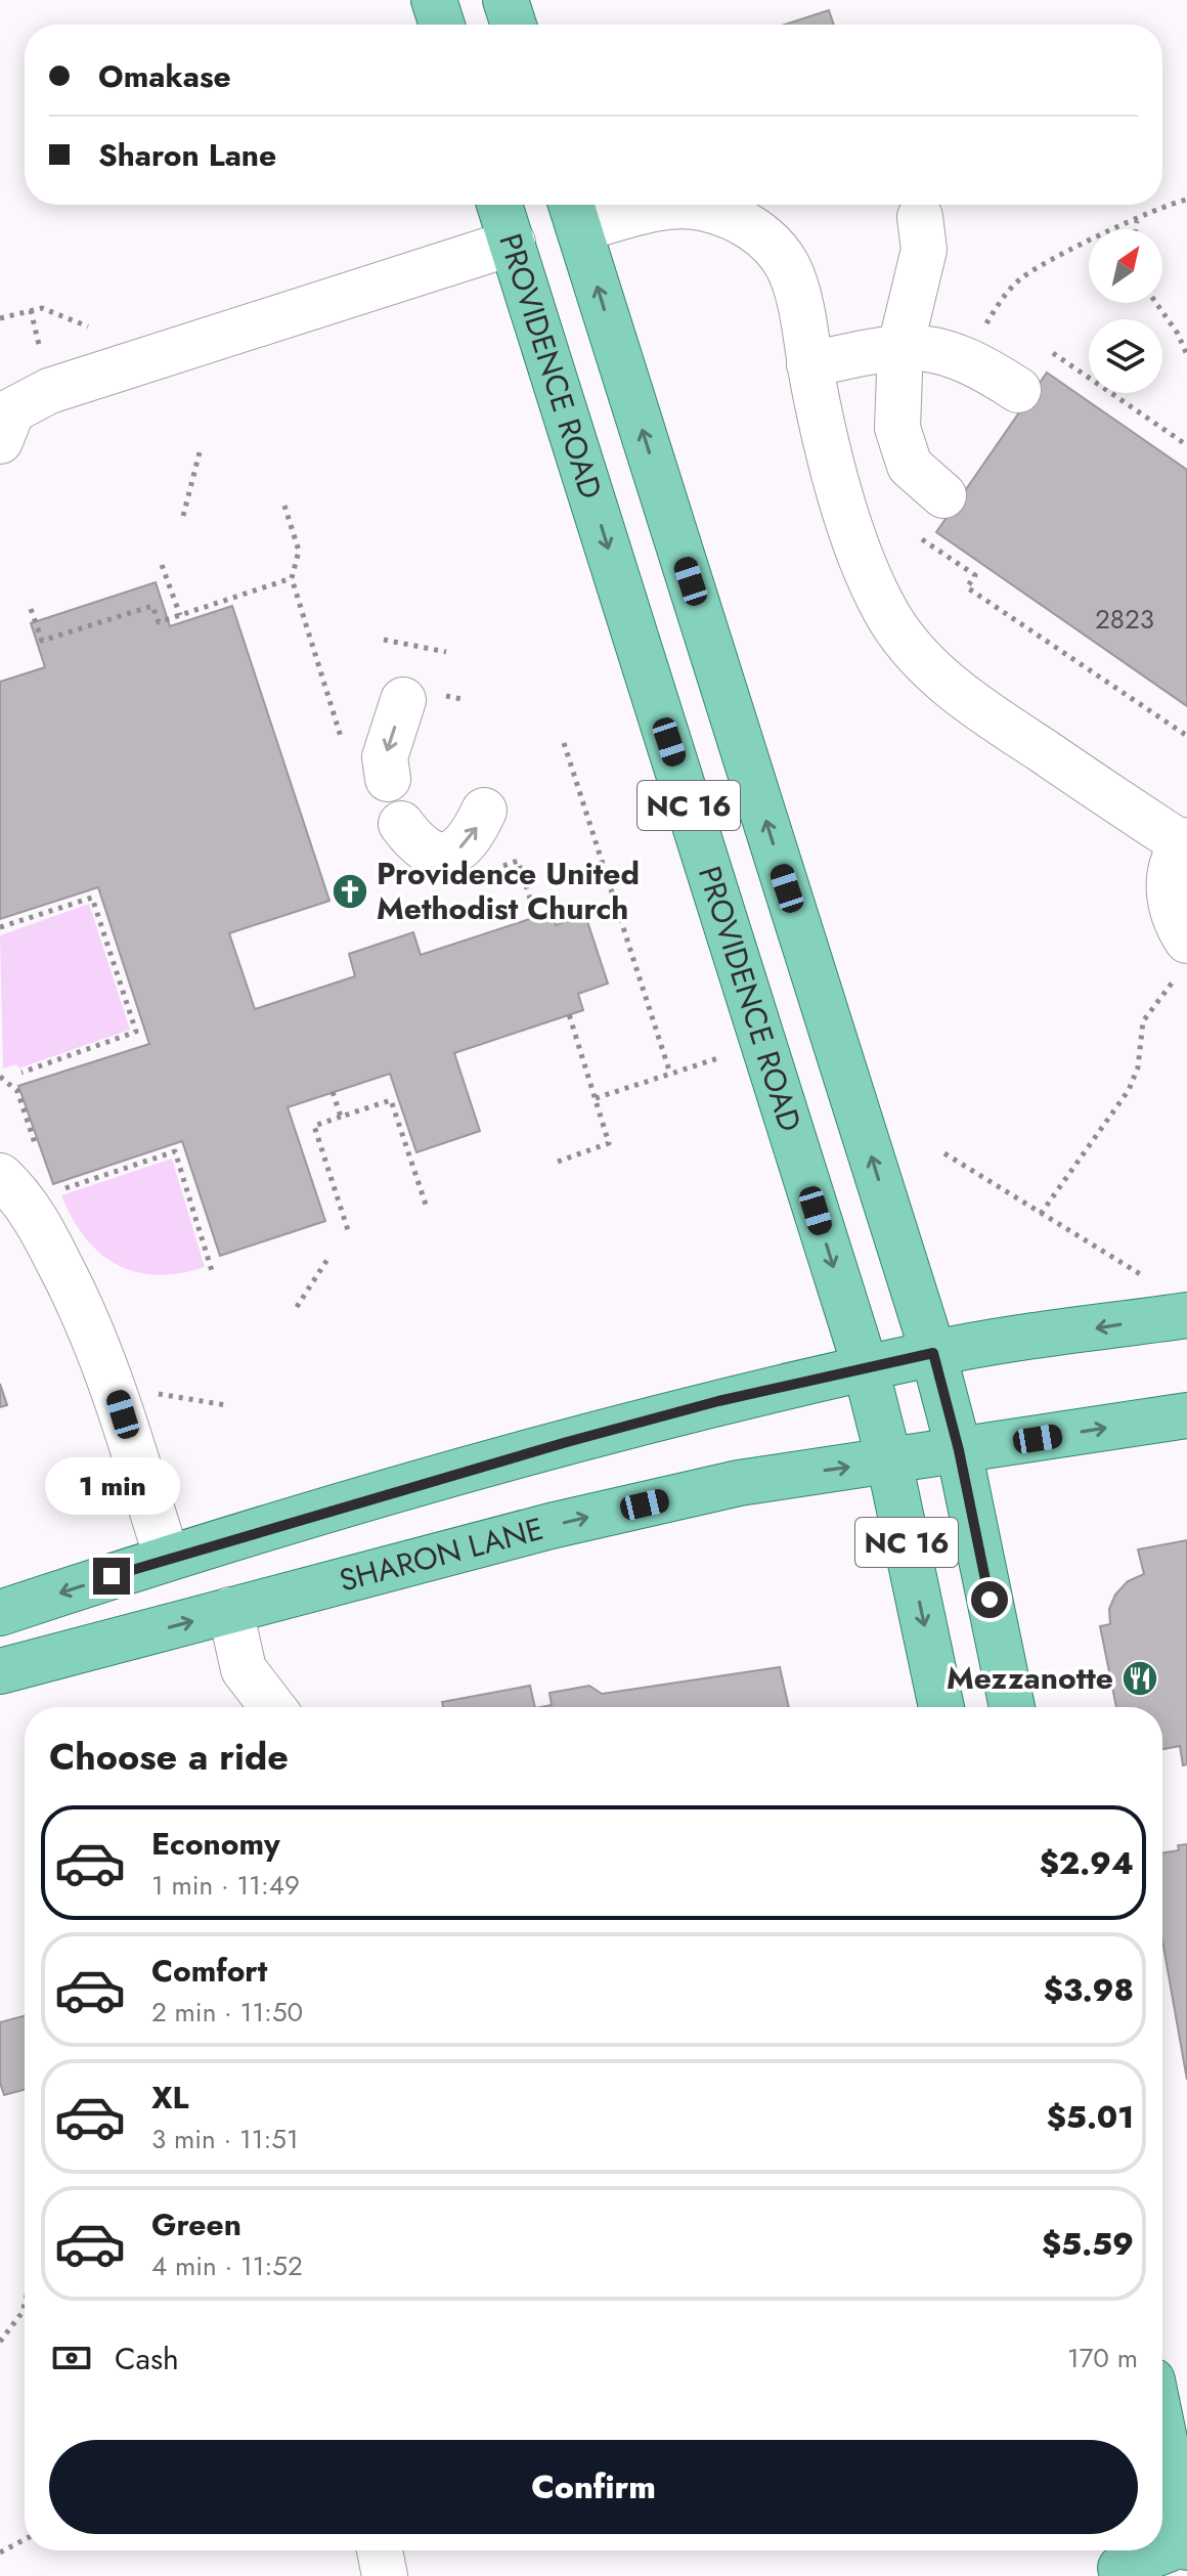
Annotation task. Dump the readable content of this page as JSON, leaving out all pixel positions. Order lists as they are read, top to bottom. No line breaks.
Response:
{"streets":{"main road":["PROVIDENCE ROAD","NC 16","SHARON LANE"]},"crossings":[["PROVIDENCE ROAD","SHARON LANE"],["NC 16","SHARON LANE"]],"places":{"church":["Providence United Methodist Church"],"restaurant":["Mezzanotte"]},"house_numbers":["2823"],"north":"top right","page":{"banner":["Omakase","Sharon Lane"],"bubble":"1 min","heading":"Choose a ride","list":[{"name":"Economy","note":"1 min · 11:49","value":"$2.94"},{"name":"Comfort","note":"2 min · 11:50","value":"$3.98"},{"name":"XL","note":"3 min · 11:51","value":"$5.01"},{"name":"Green","note":"4 min · 11:52","value":"$5.59"}],"pay":["Cash","170 m"],"buttons":"Confirm"}}
